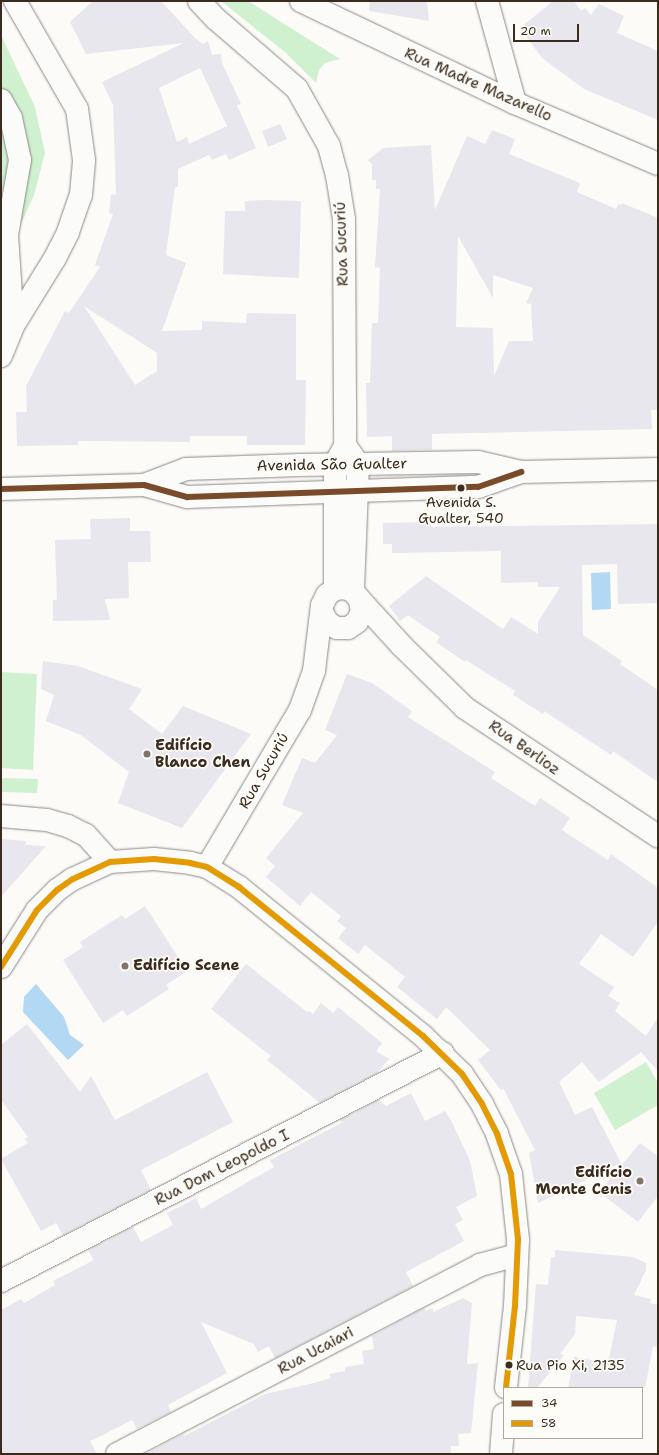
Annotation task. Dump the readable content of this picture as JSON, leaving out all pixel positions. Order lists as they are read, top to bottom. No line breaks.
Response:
{"streets":{"street":["Rua Madre Mazarello","Rua Sucuriú","Avenida São Gualter","Rua Berlioz","Rua Dom Leopoldo I","Rua Ucaiari"]},"crossings":[["Rua Sucuriú","Avenida São Gualter"],["Rua Sucuriú","Rua Berlioz"]],"places":["Avenida S. Gualter, 540","Edifício Blanco Chen","Edifício Scene","Edifício Monte Cenis","Rua Pio Xi, 2135"],"lines":["transit line 34","transit line 58"],"legend":["34","58"],"scale_bar":"20 m"}
